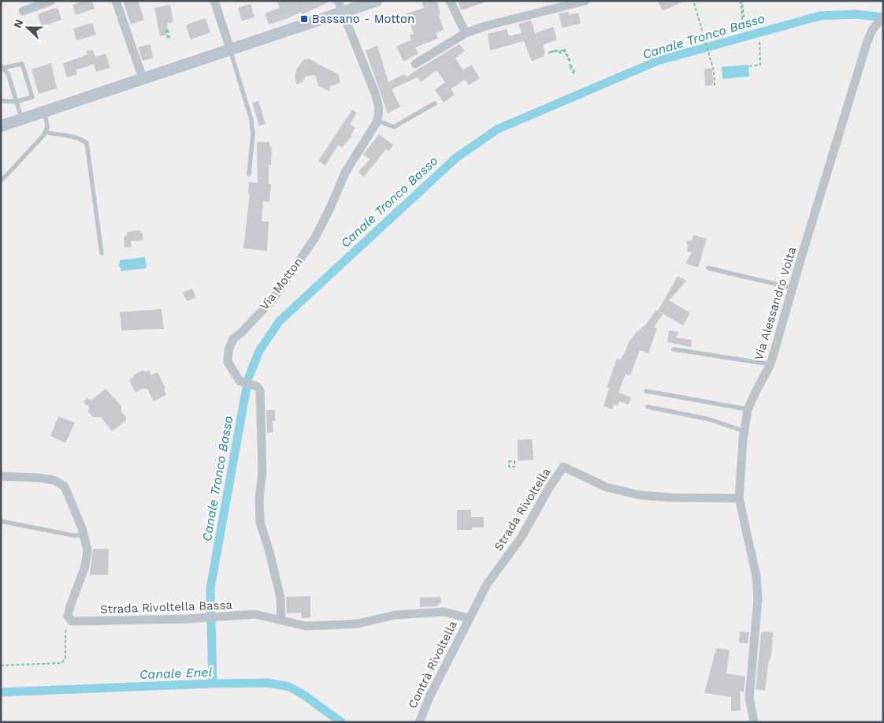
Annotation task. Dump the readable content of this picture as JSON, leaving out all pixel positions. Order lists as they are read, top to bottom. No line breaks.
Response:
{"streets":{"street":["Via Motton","Via Alessandro Volta","Strada Rivoltella","Strada Rivoltella Bassa","Contrà Rivoltella"]},"crossings":[["Via Motton","Strada Rivoltella Bassa"],["Via Alessandro Volta","Strada Rivoltella"],["Strada Rivoltella","Strada Rivoltella Bassa"],["Strada Rivoltella","Contrà Rivoltella"],["Strada Rivoltella Bassa","Contrà Rivoltella"]],"water":["Canale Tronco Basso","Canale Enel"],"places":{"transit":["Bassano - Motton"]},"north":"left"}
